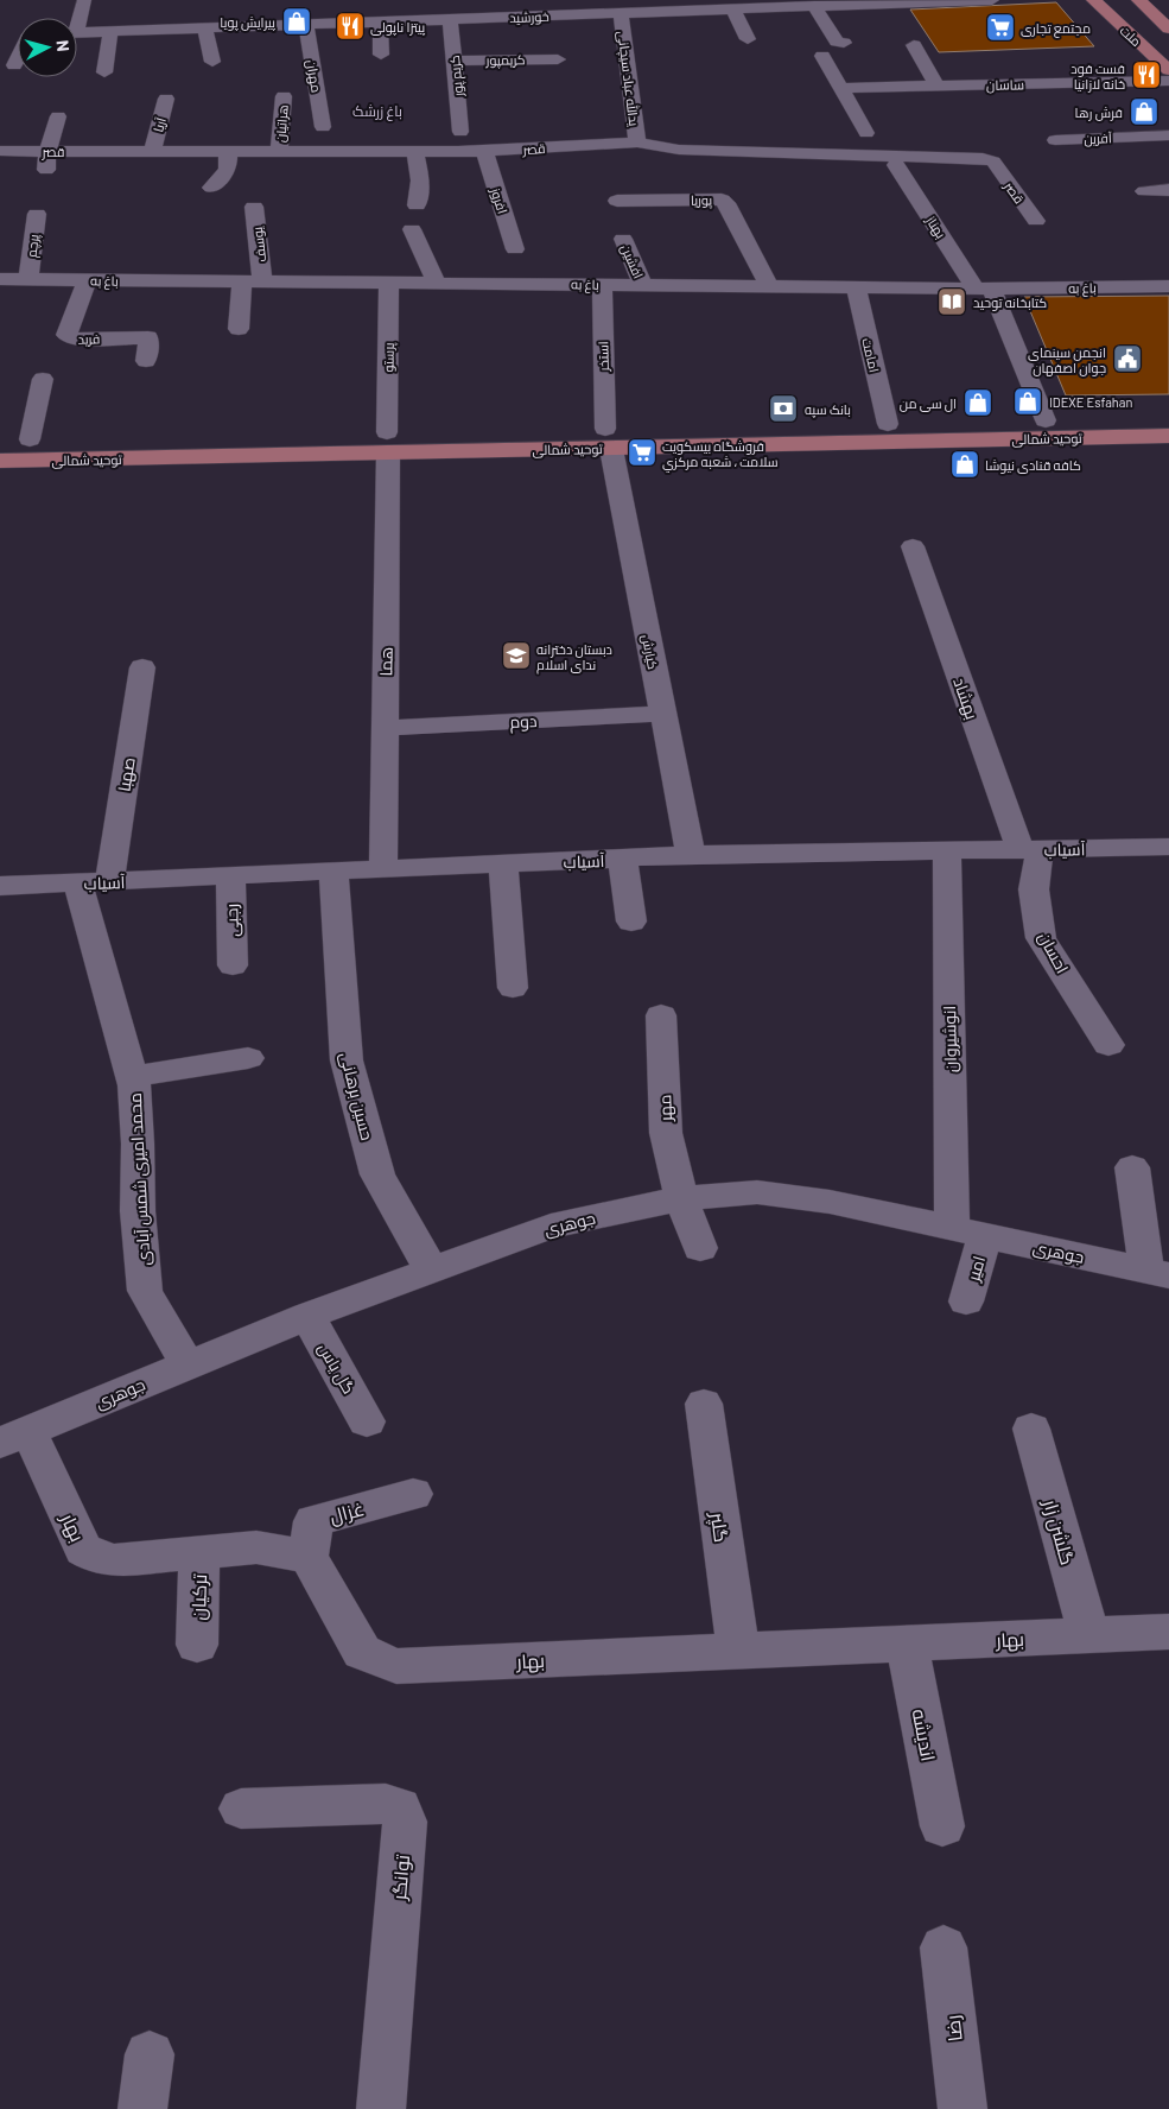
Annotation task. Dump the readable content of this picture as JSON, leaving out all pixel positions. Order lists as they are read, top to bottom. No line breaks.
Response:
{"streets":{"main road":["ملت","توحید شمالی"],"street":["خورشید","کریمپور","مهران","کریم پور","یدالله عباد سیچانی","ساسان","هراتیان","آریا","آفرین","قصر","پوریا","افروز","بهناز","یوسف","پرچم","افشین","باغ به","فرید","امامت","استخر","پرستو","کیارش","هما","بهشاد","دوم","صهبا","آسیاب","رجبی","احسان","انوشیروان","حسین برهانی","مهر","محمد امیری شمس آبادی","جوهری","امیر","گل یاس","غزال","بهار","گلپر","گلشن زار","ترکیان","اندیشه","توانگر","رضا"]},"crossings":[["خورشید","مهران"],["خورشید","کریم پور"],["خورشید","یدالله عباد سیچانی"],["کریمپور","کریم پور"],["یدالله عباد سیچانی","قصر"],["هراتیان","قصر"],["آریا","قصر"],["قصر","افروز"],["پوریا","باغ به"],["بهناز","باغ به"],["بهناز","توحید شمالی"],["یوسف","باغ به"],["پرچم","باغ به"],["افشین","باغ به"],["باغ به","فرید"],["باغ به","امامت"],["باغ به","استخر"],["باغ به","پرستو"],["امامت","توحید شمالی"],["استخر","توحید شمالی"],["استخر","کیارش"],["پرستو","توحید شمالی"],["پرستو","هما"],["توحید شمالی","کیارش"],["توحید شمالی","هما"],["کیارش","دوم"],["کیارش","آسیاب"],["هما","دوم"],["هما","آسیاب"],["بهشاد","آسیاب"],["بهشاد","احسان"],["صهبا","آسیاب"],["صهبا","محمد امیری شمس آبادی"],["آسیاب","رجبی"],["آسیاب","احسان"],["آسیاب","انوشیروان"],["آسیاب","حسین برهانی"],["آسیاب","محمد امیری شمس آبادی"],["انوشیروان","جوهری"],["انوشیروان","امیر"],["حسین برهانی","جوهری"],["مهر","جوهری"],["محمد امیری شمس آبادی","جوهری"],["جوهری","امیر"],["جوهری","گل یاس"],["جوهری","بهار"],["غزال","بهار"],["بهار","گلپر"],["بهار","گلشن زار"],["بهار","ترکیان"],["بهار","اندیشه"]],"districts":["باغ زرشک"],"places":{"shop":["پیرایش پویا","فرش رها","IDEXE Esfahan","ال سی من","کافه قنادی نیوشا"],"restaurant":["پیتزا ناپولی","فست فود خانه لازانیا"],"supermarket":["مجتمع تجاری","فروشگاه بيسكويت سلامت ، شعبه مركزي"],"library":["کتابخانه توحید"],"public building":["انجمن سینمای جوان اصفهان"],"bank":["بانک سپه"],"school or university":["دبستان دخترانه ندای اسلام"]},"north":"right"}
